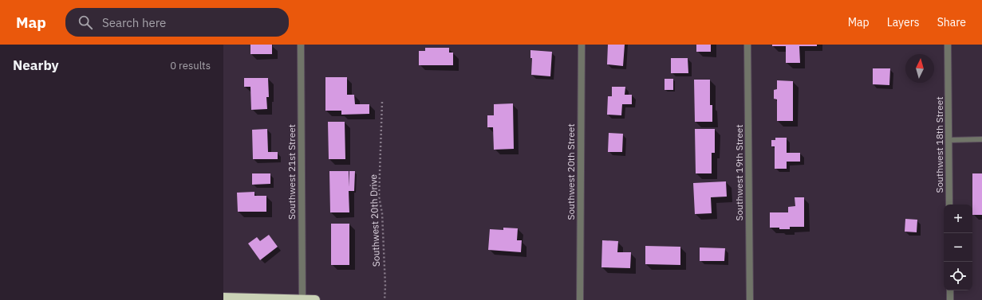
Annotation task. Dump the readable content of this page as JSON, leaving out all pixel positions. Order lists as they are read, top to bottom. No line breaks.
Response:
{"streets":{"street":["Southwest 18th Street","Southwest 21st Street","Southwest 20th Street","Southwest 19th Street"],"path":["Southwest 20th Drive"]},"north":"top","page":{"header":"Map","search":"Search here","nav":["Map","Layers","Share"],"heading":["Nearby","0 results"],"map_buttons":["+","−"]}}
